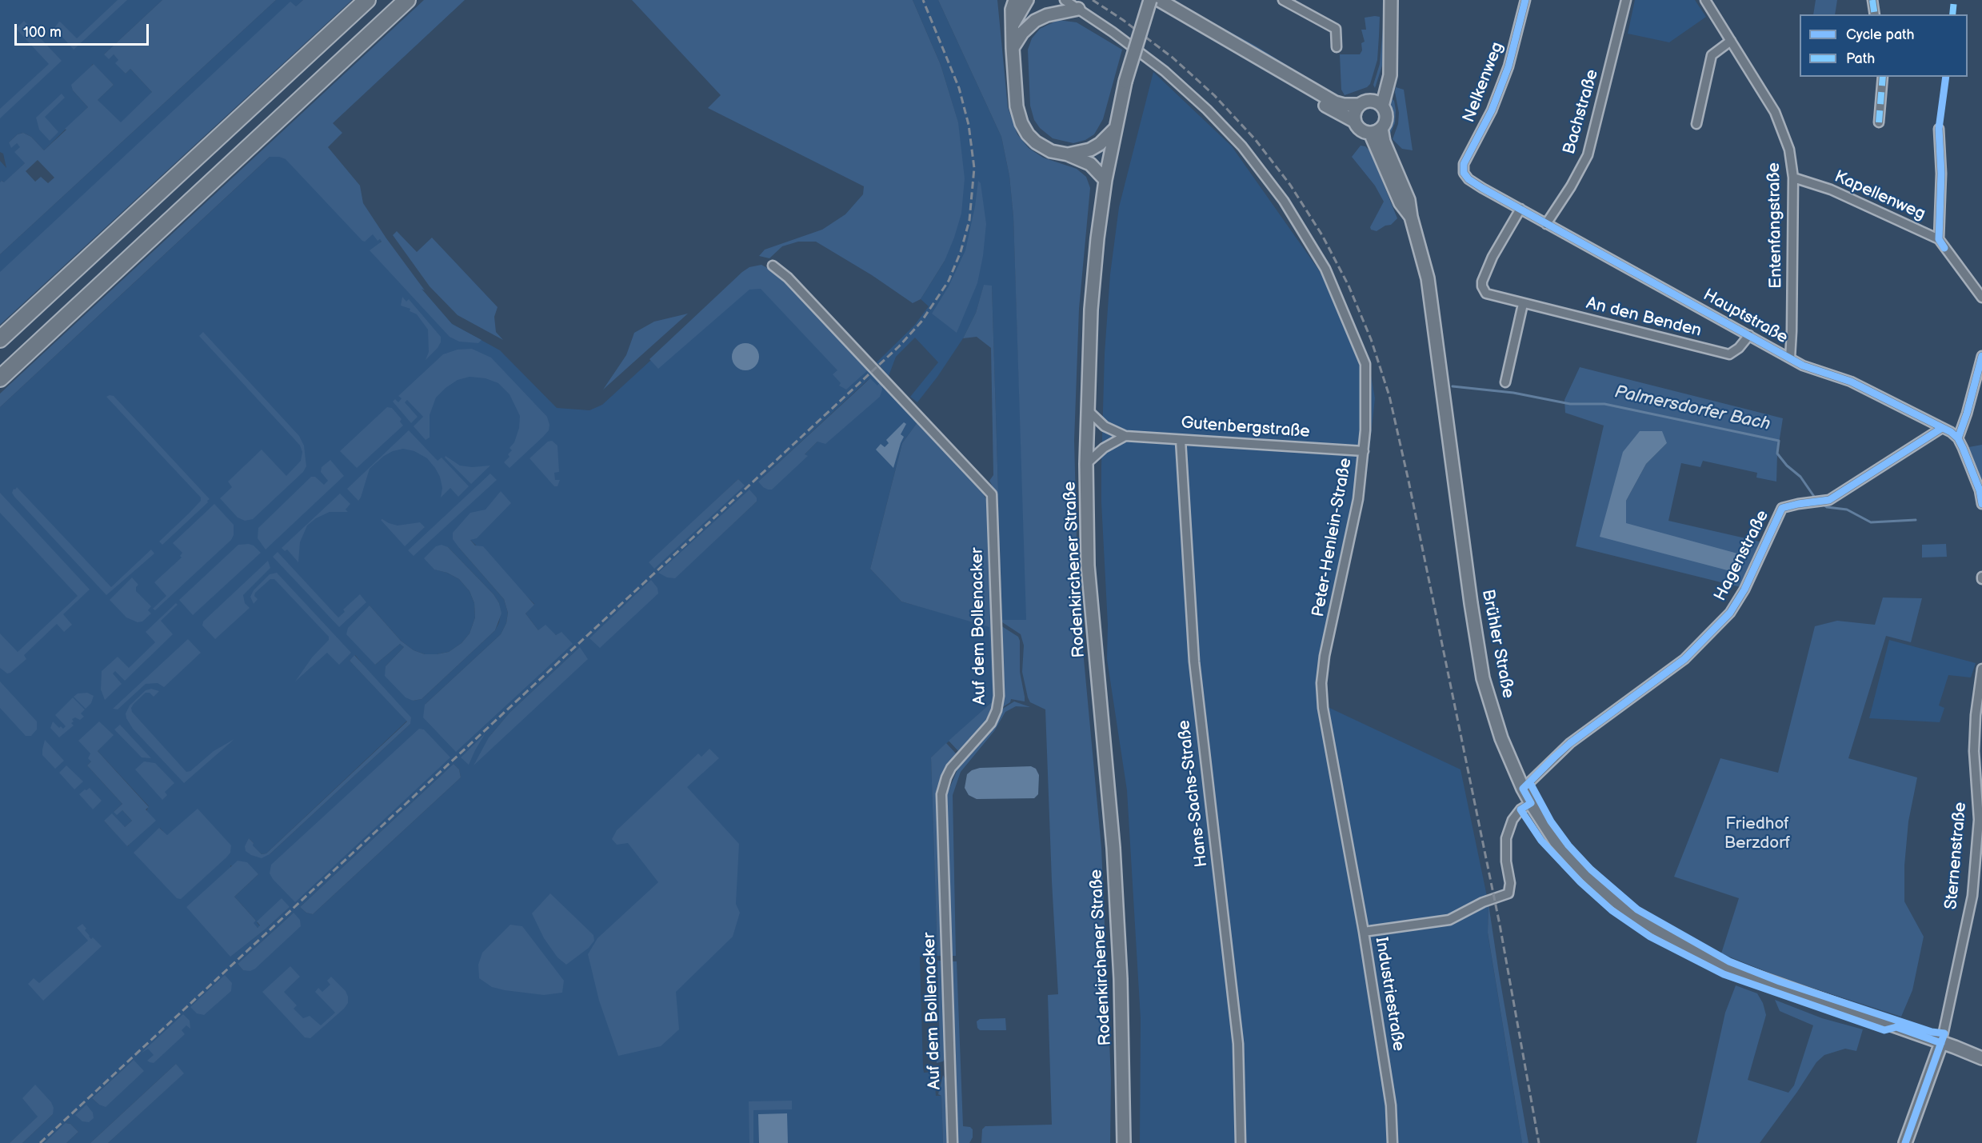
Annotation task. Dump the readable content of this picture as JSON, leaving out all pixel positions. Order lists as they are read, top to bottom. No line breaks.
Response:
{"streets":{"main road":["Rodenkirchener Straße","Brühler Straße"],"street":["Nelkenweg","Bachstraße","Kapellenweg","Entenfangstraße","Hauptstraße","An den Benden","Gutenbergstraße","Peter-Henlein-Straße","Hagenstraße","Auf dem Bollenacker","Hans-Sachs-Straße","Sternenstraße","Industriestraße"]},"crossings":[["Nelkenweg","Hauptstraße"],["Bachstraße","Hauptstraße"],["Kapellenweg","Entenfangstraße"],["Entenfangstraße","Hauptstraße"],["Hauptstraße","An den Benden"],["Hauptstraße","Hagenstraße"],["Gutenbergstraße","Peter-Henlein-Straße"],["Gutenbergstraße","Hans-Sachs-Straße"],["Peter-Henlein-Straße","Industriestraße"],["Hagenstraße","Brühler Straße"],["Brühler Straße","Sternenstraße"]],"water":["Palmersdorfer Bach"],"parks":["Friedhof Berzdorf"],"legend":["Cycle path","Path"],"scale_bar":"100 m"}
